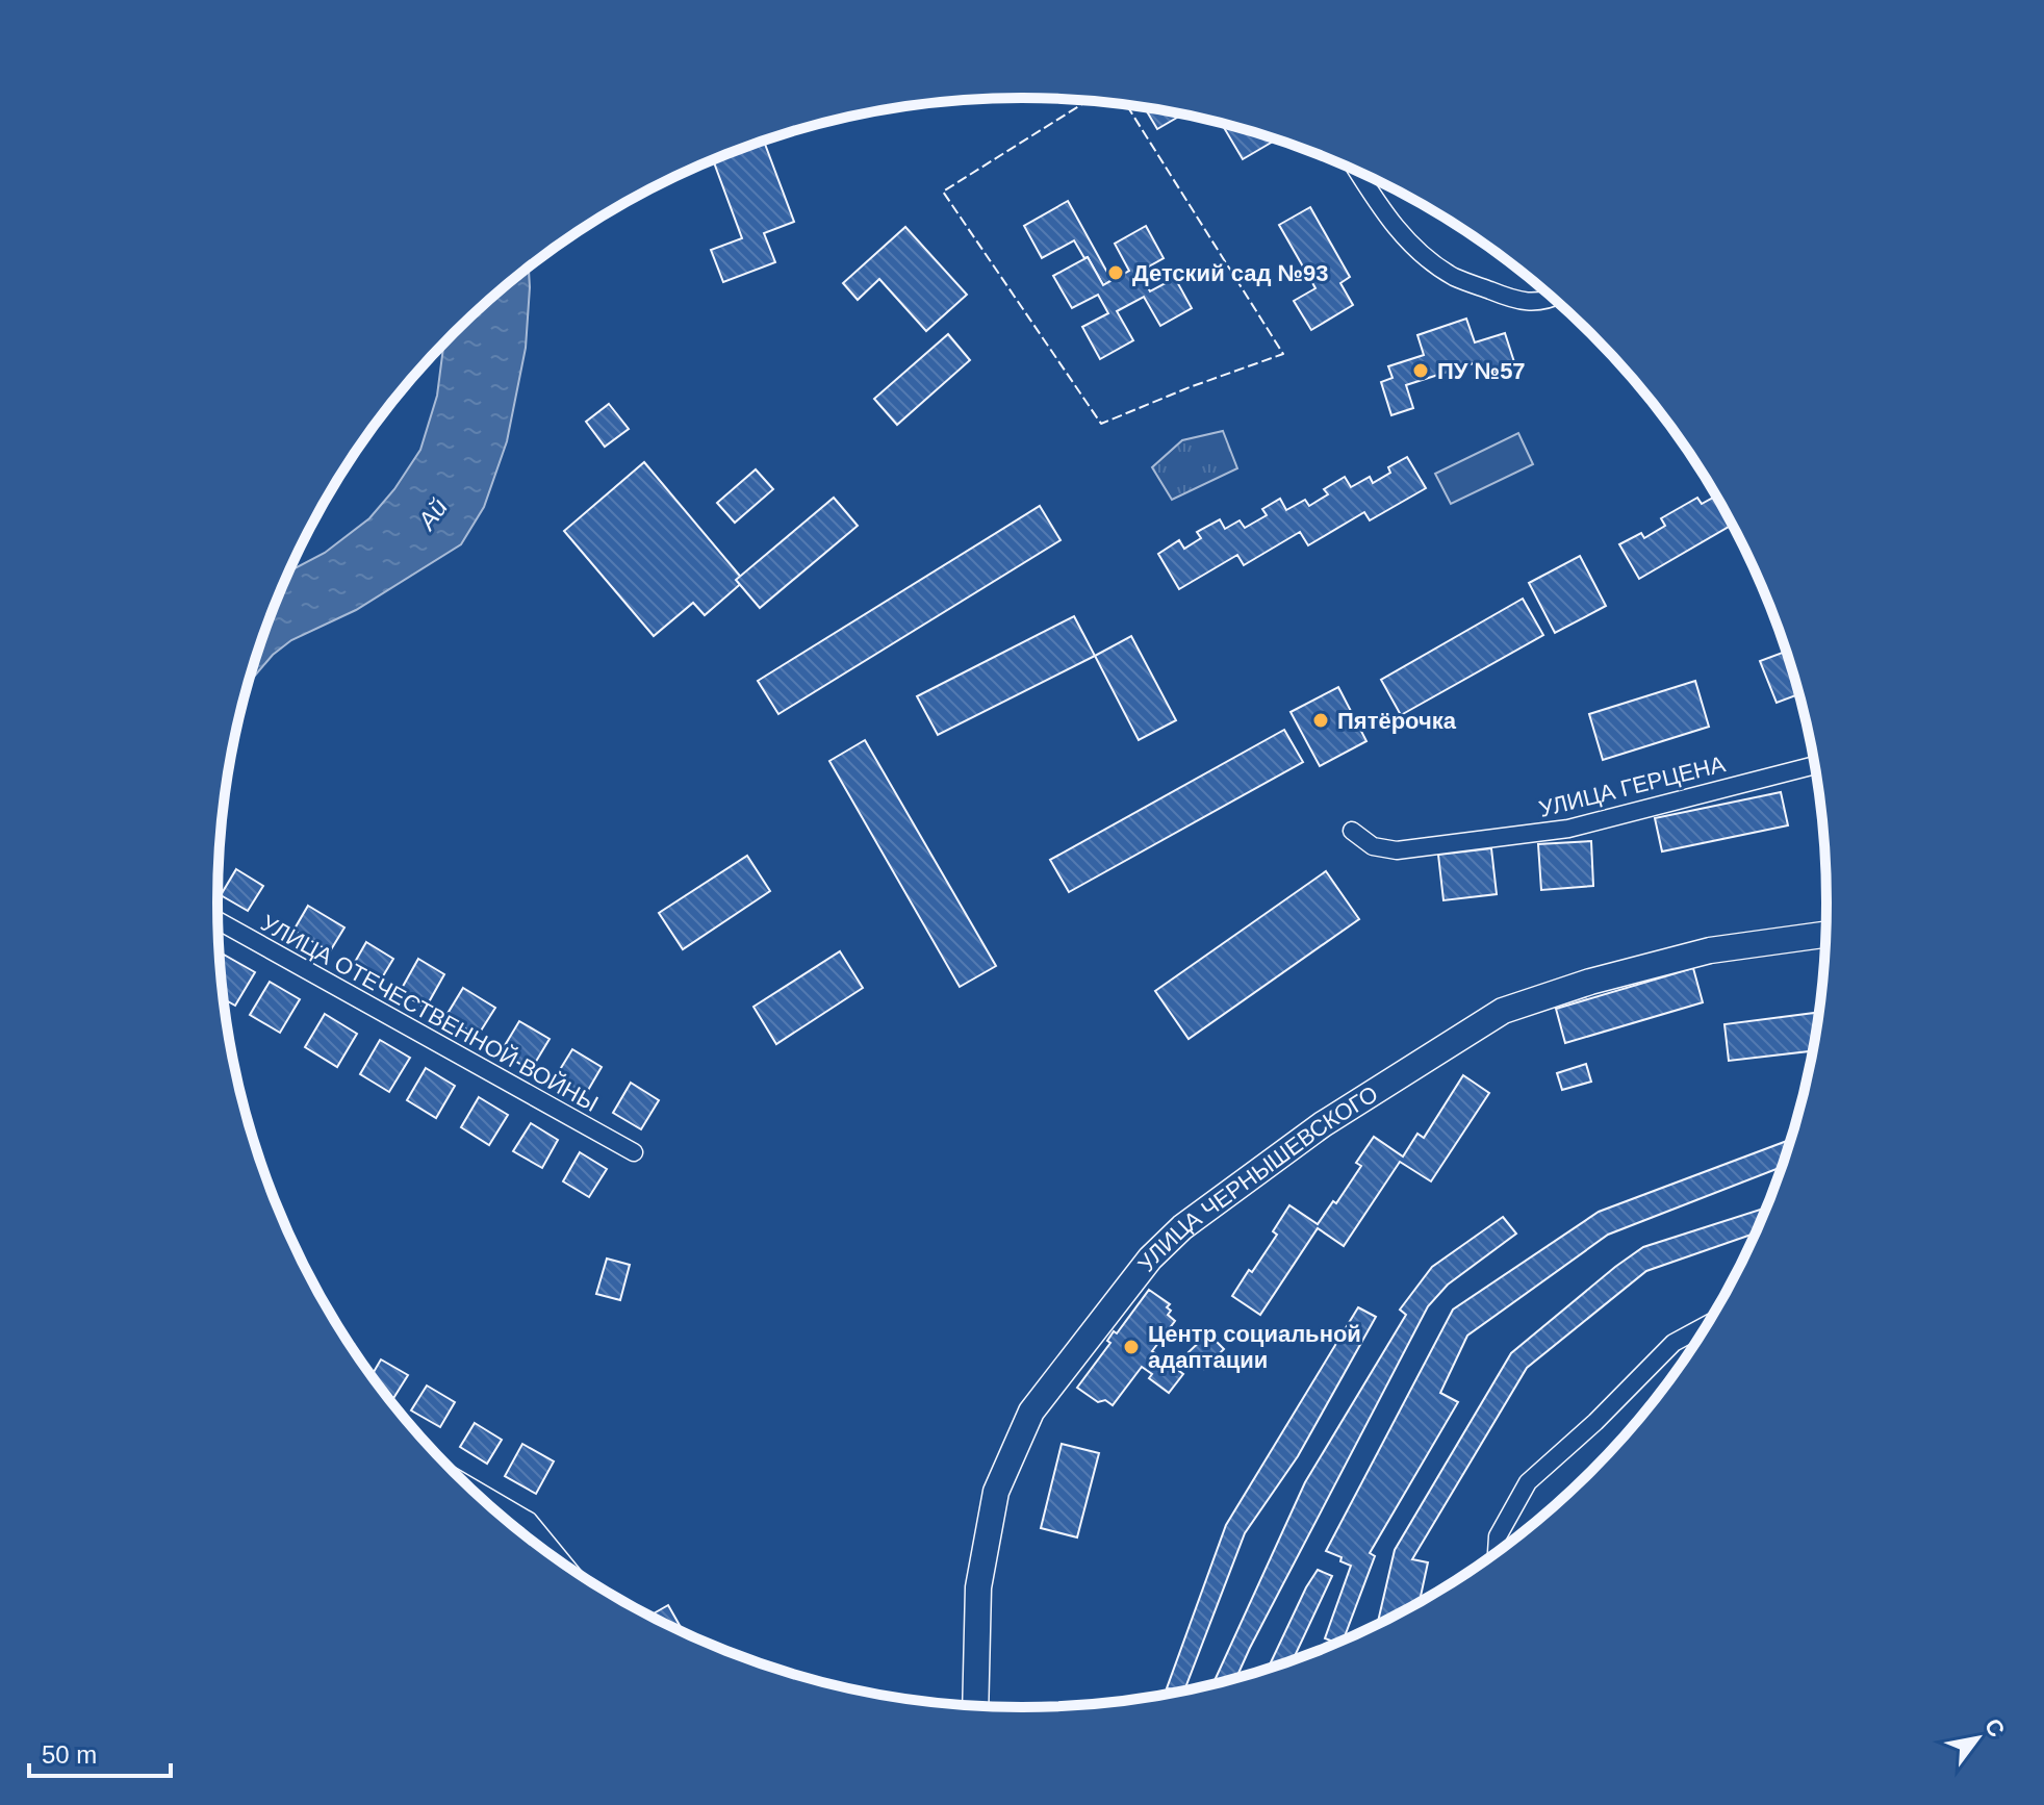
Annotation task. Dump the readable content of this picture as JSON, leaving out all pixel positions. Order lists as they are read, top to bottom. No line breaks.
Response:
{"streets":{"main road":["УЛИЦА ЧЕРНЫШЕВСКОГО"],"street":["УЛИЦА ГЕРЦЕНА","УЛИЦА ОТЕЧЕСТВЕННОЙ ВОЙНЫ"]},"water":["Ай"],"places":["Детский сад №93","ПУ №57","Пятёрочка","Центр социальной адаптации"],"scale_bar":"50 m","north":"top right"}
